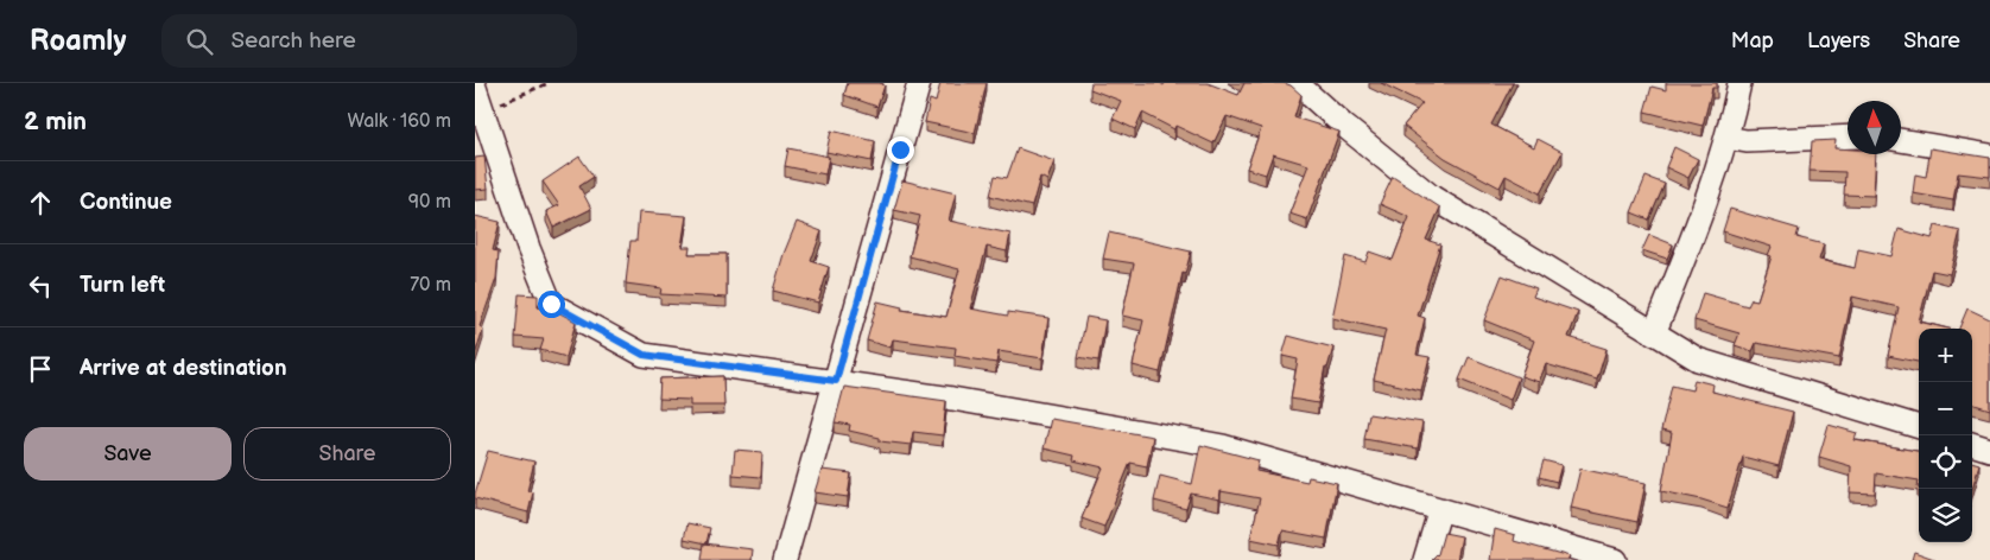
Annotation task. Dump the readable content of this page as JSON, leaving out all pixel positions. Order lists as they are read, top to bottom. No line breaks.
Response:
{"north":"top","page":{"header":"Roamly","search":"Search here","nav":["Map","Layers","Share"],"heading":["2 min","Walk · 160 m"],"list":[["Continue","90 m"],["Turn left","70 m"],"Arrive at destination"],"map_buttons":["+","−"],"buttons":["Save","Share"]}}
